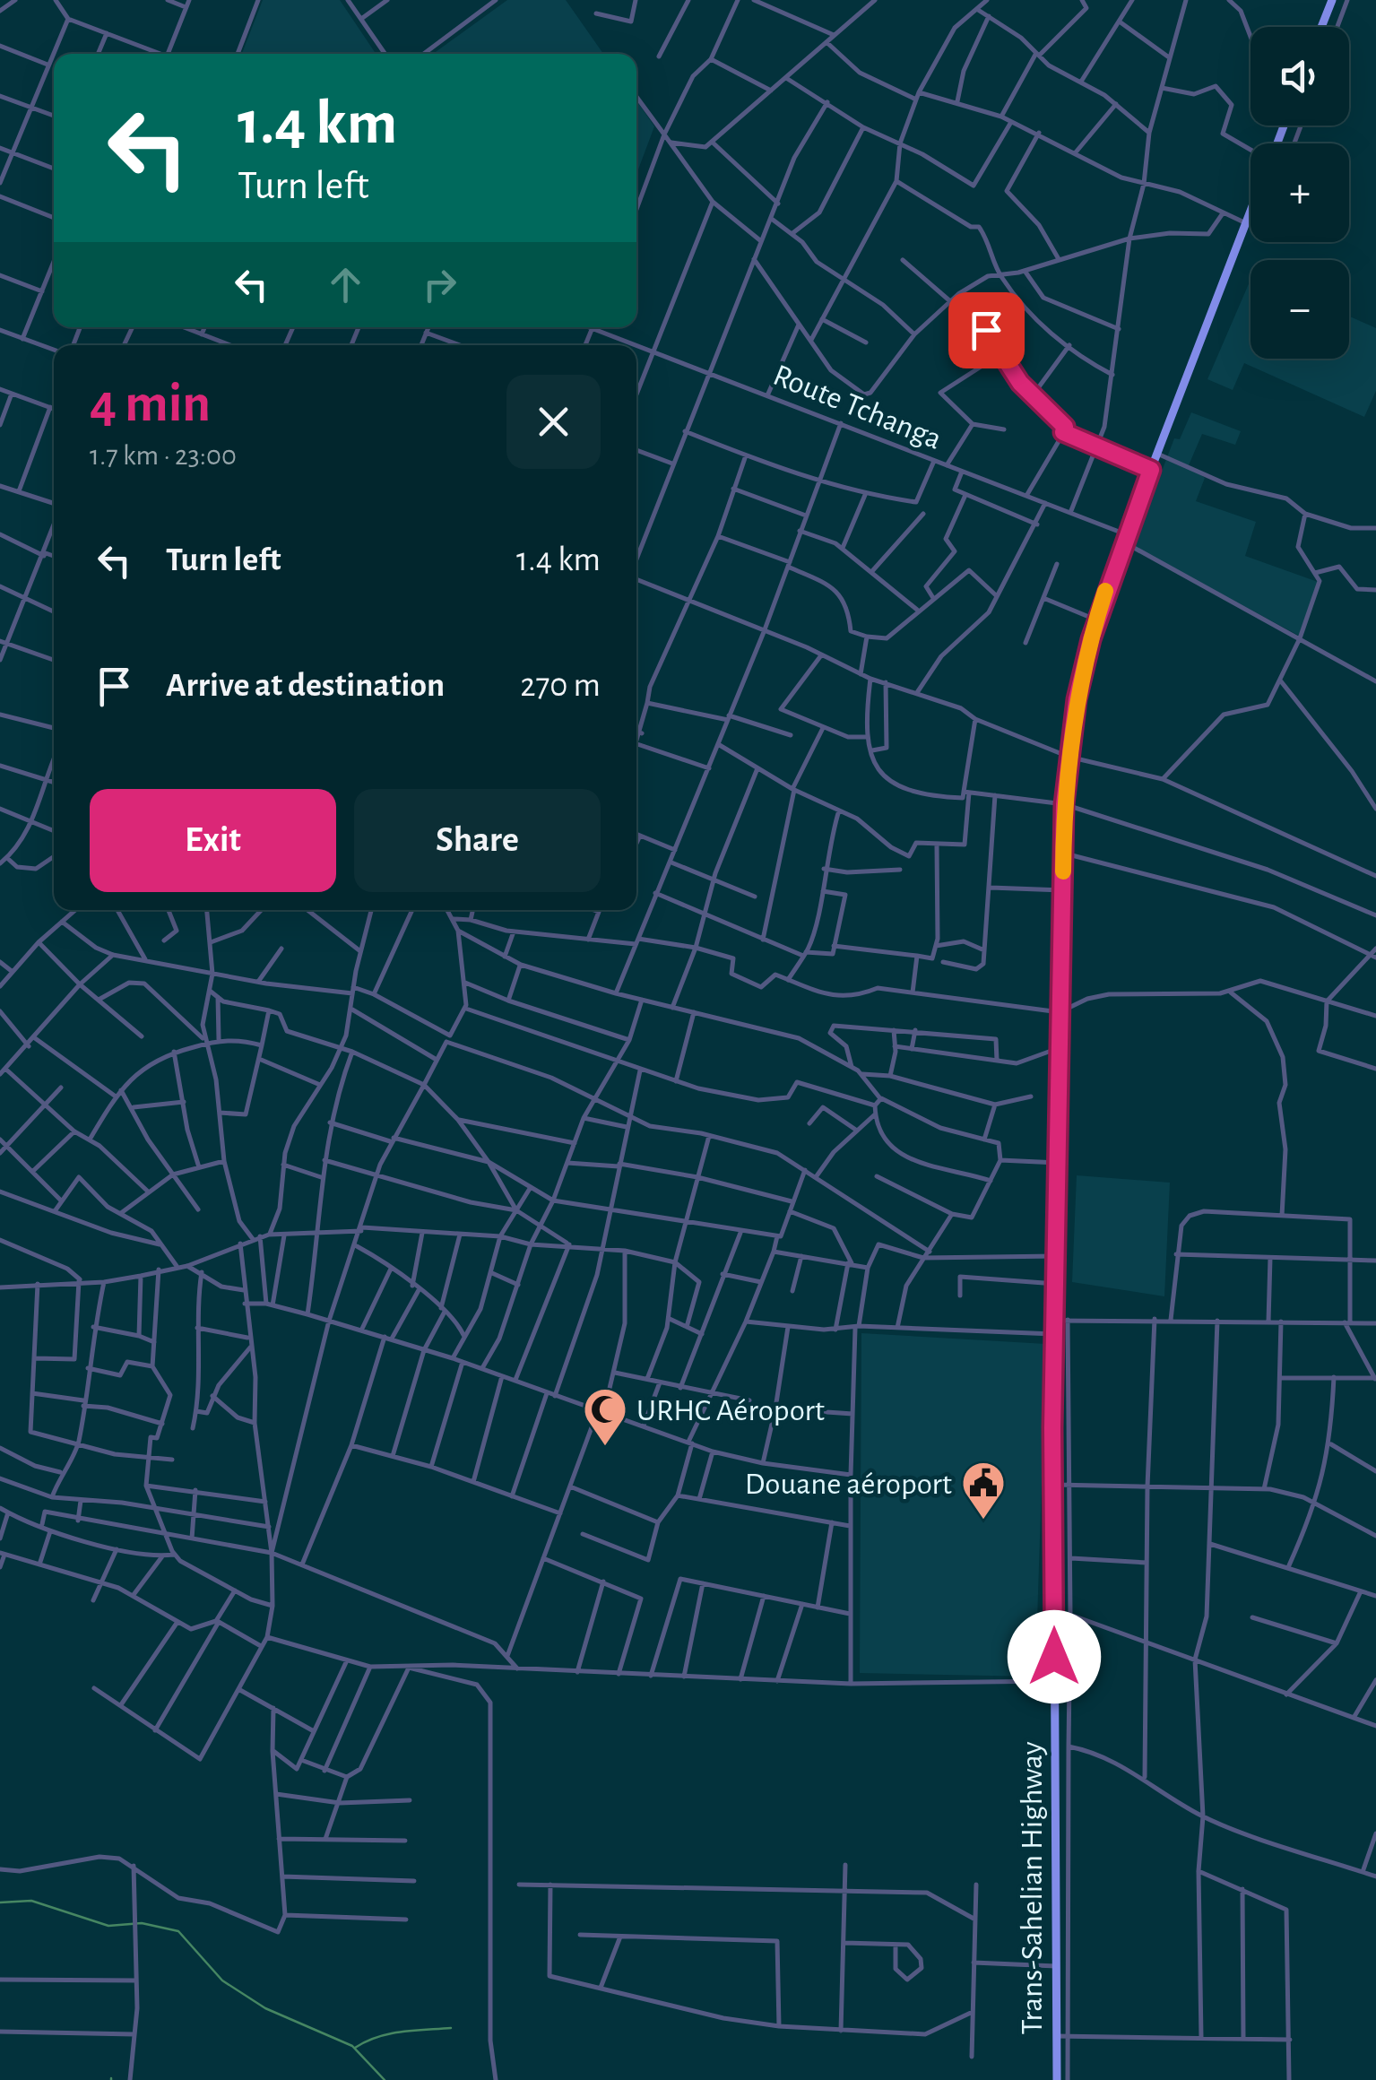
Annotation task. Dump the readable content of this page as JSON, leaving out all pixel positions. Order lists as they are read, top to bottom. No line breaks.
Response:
{"streets":{"highway":["Trans-Sahelian Highway"],"street":["Route Tchanga"]},"crossings":[["Route Tchanga","Trans-Sahelian Highway"]],"places":{"mosque":["URHC Aéroport"],"public building":["Douane aéroport"]},"page":{"map_buttons":["+","−"],"turn":["1.4 km","Turn left"],"heading":["4 min","1.7 km · 23:00"],"list":[{"name":"Turn left","value":"1.4 km"},{"name":"Arrive at destination","value":"270 m"}],"buttons":["Exit","Share"]}}
